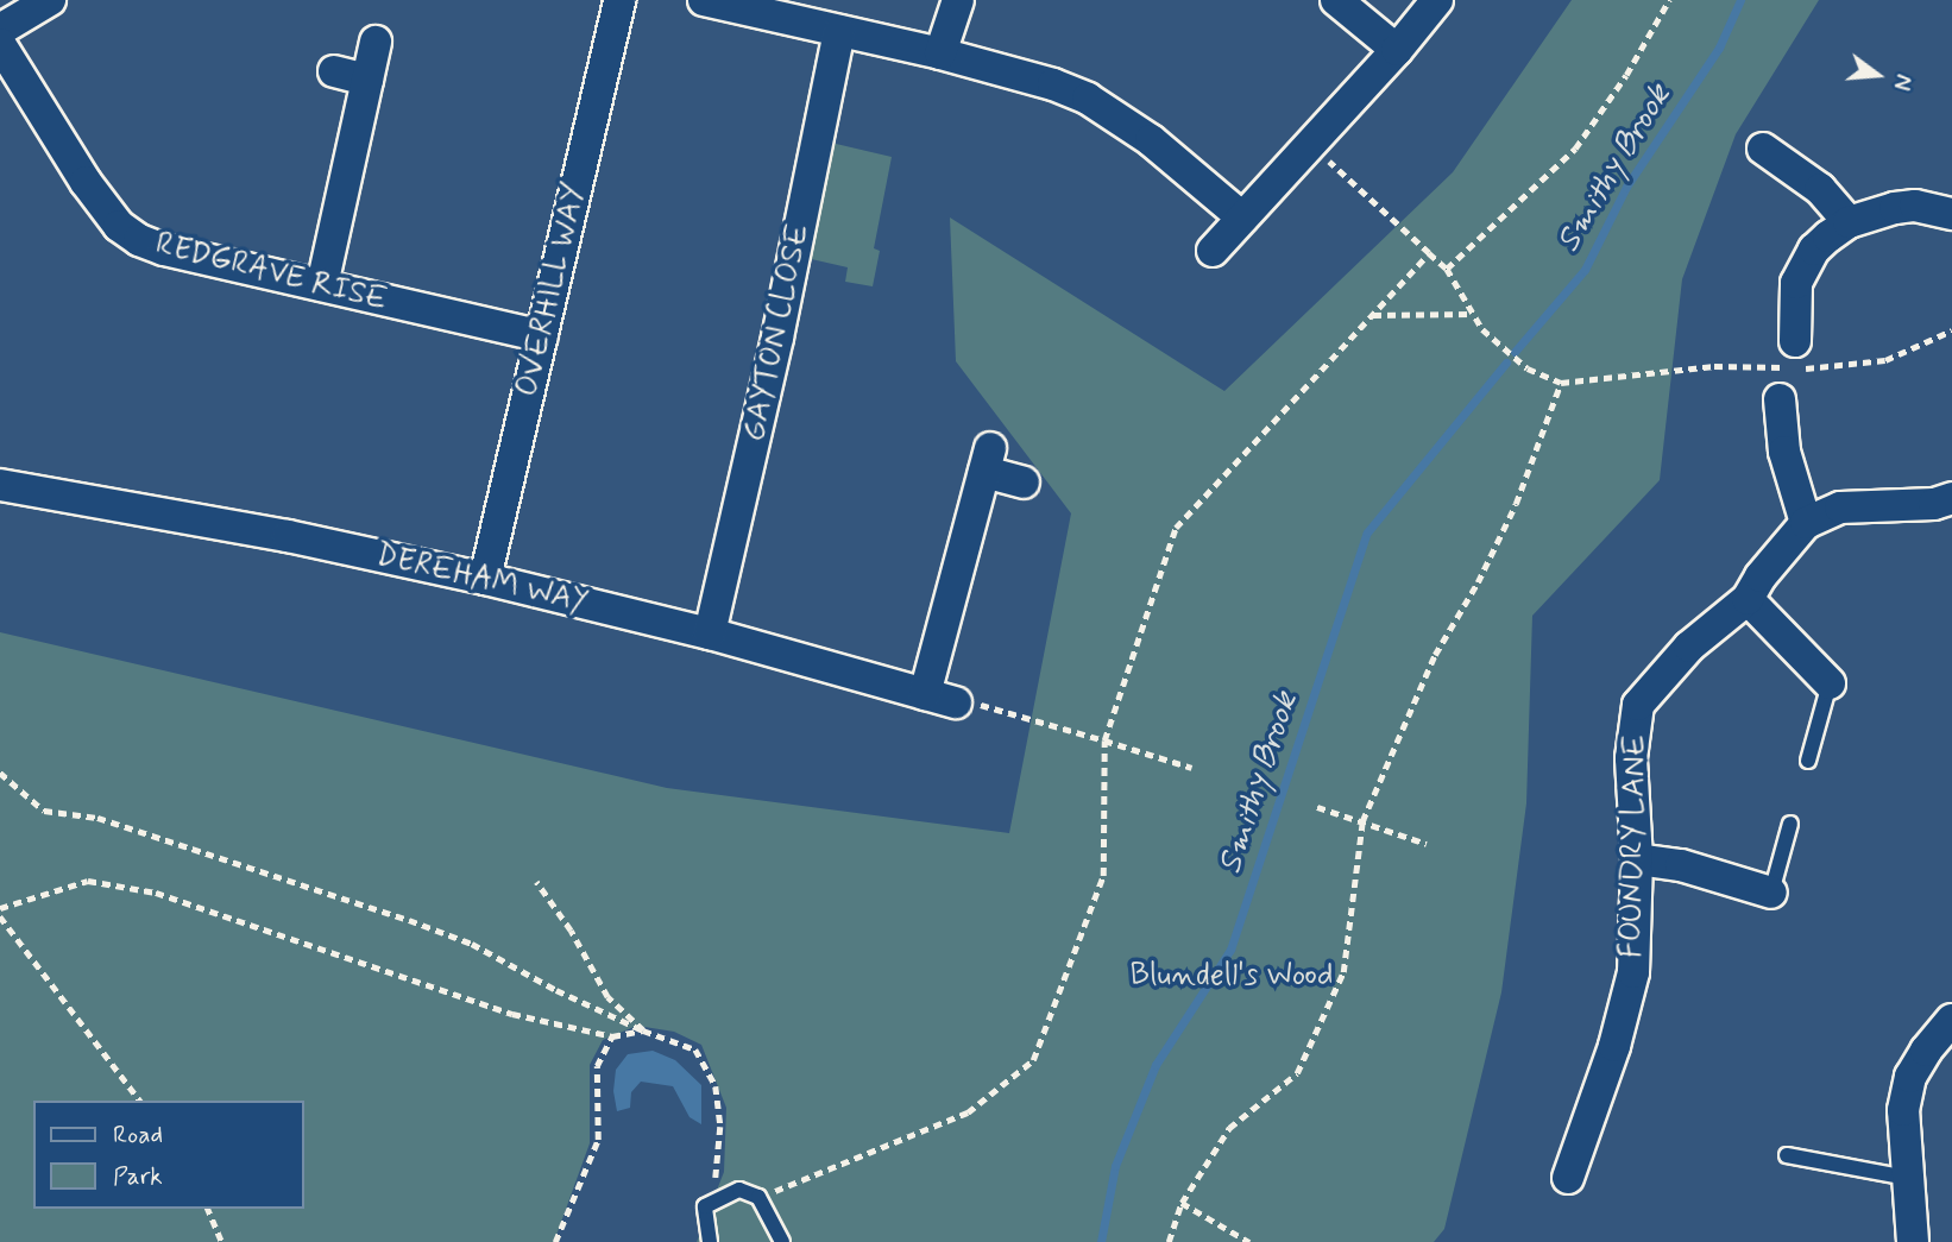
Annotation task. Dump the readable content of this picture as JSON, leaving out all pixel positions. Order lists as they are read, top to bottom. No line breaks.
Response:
{"streets":{"street":["REDGRAVE RISE","OVERHILL WAY","GAYTON CLOSE","DEREHAM WAY","FOUNDRY LANE"]},"crossings":[["REDGRAVE RISE","OVERHILL WAY"],["OVERHILL WAY","DEREHAM WAY"],["GAYTON CLOSE","DEREHAM WAY"]],"water":["Smithy Brook"],"parks":["Blundell's Wood"],"legend":["Road","Park"],"north":"right"}
